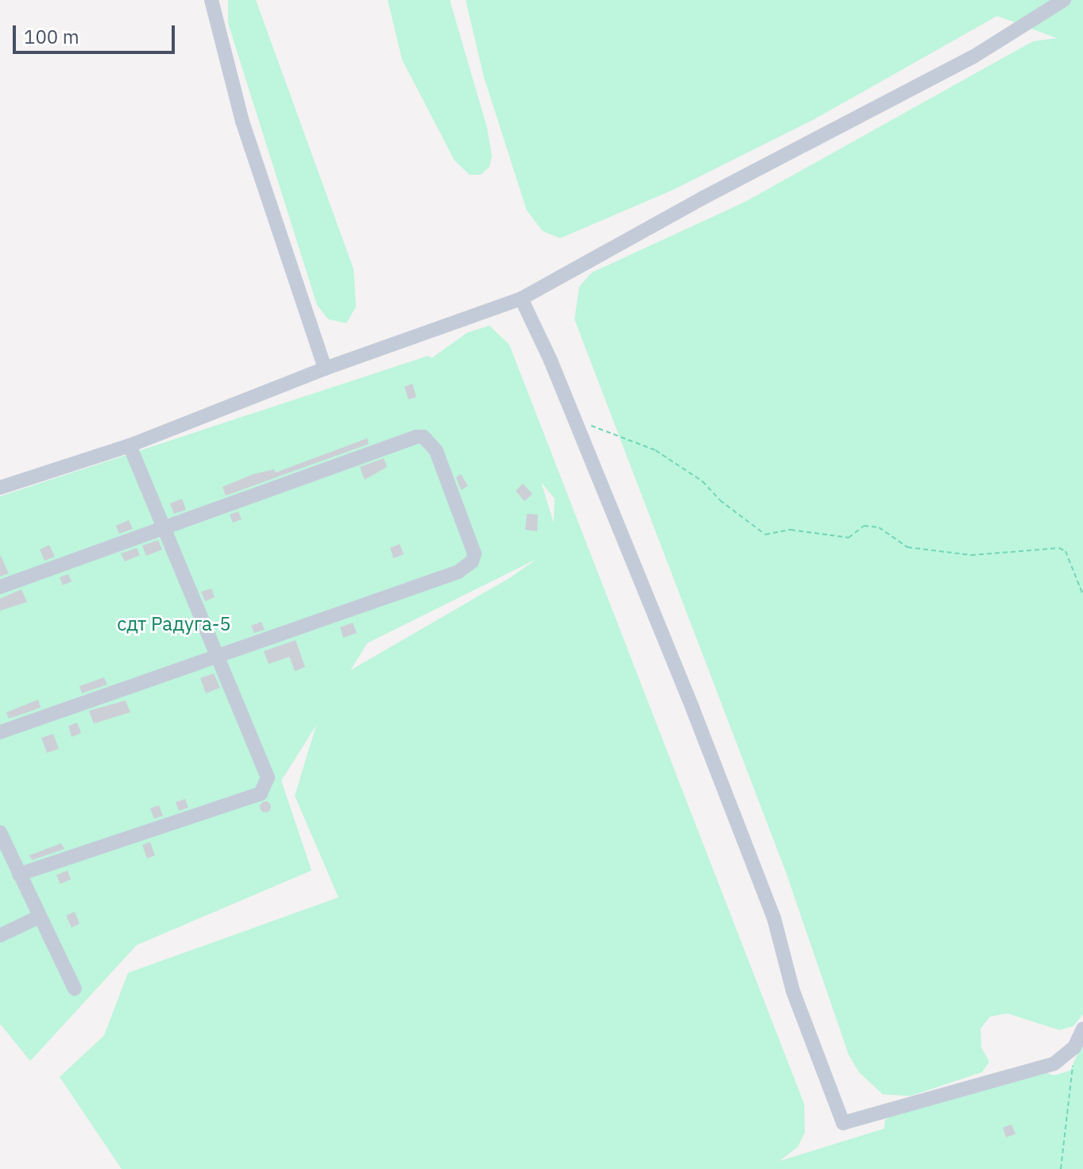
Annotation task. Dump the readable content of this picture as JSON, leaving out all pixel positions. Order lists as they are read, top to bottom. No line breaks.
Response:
{"parks":["сдт Радуга-5"],"scale_bar":"100 m"}
